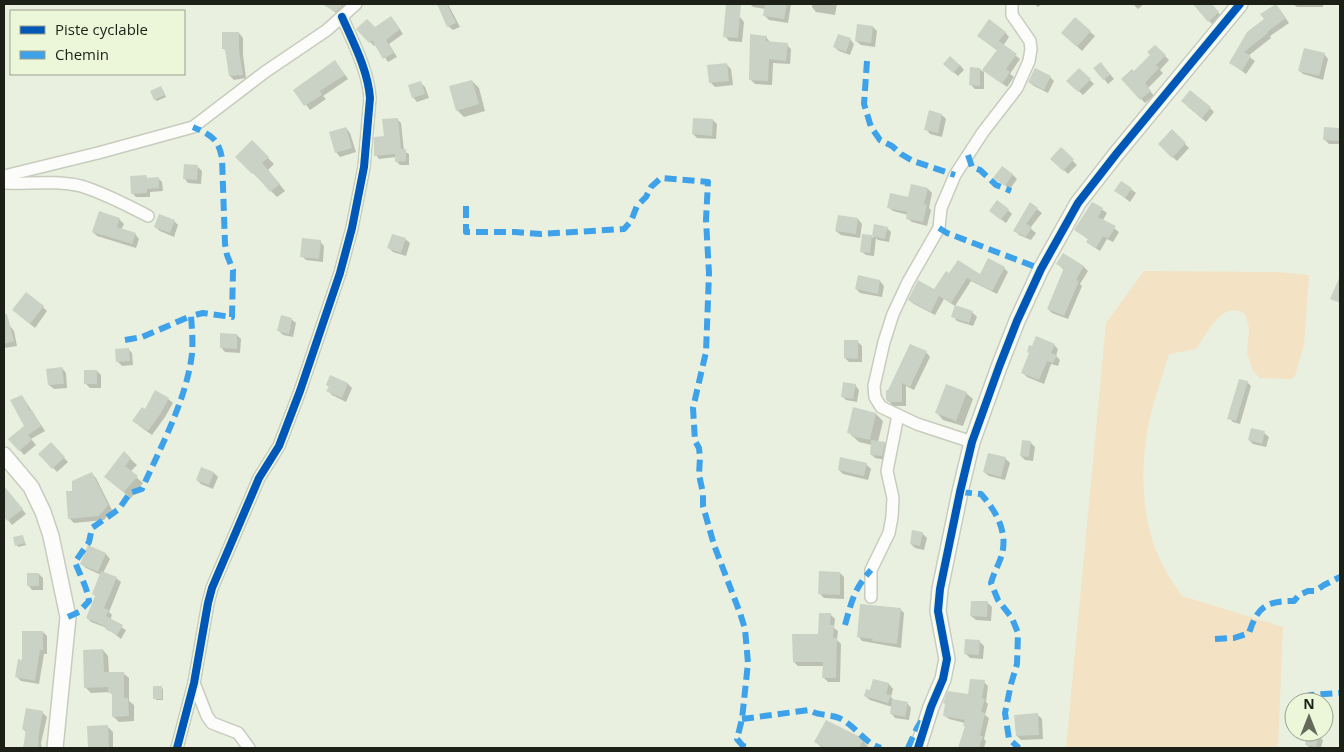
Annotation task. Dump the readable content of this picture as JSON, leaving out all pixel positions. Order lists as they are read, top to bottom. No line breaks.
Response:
{"legend":["Piste cyclable","Chemin"],"north":"top"}
